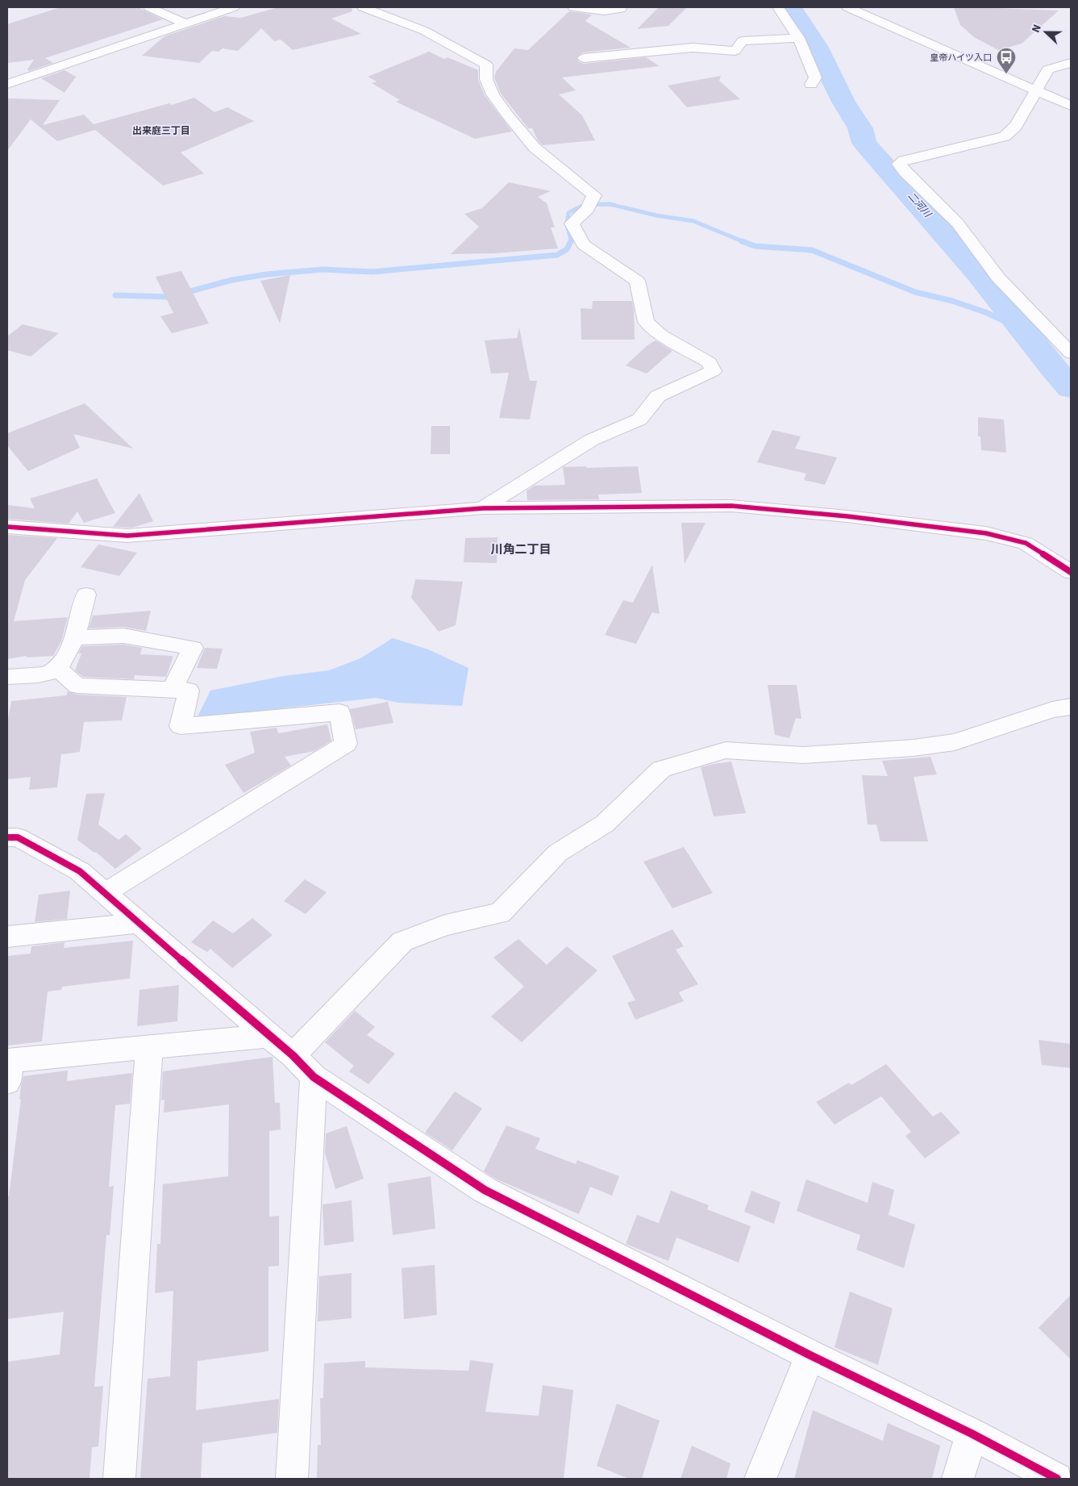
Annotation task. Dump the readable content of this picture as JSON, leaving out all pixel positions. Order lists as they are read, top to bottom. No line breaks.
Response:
{"districts":["出来庭三丁目","川角二丁目"],"water":["二河川"],"places":{"bus stop":["皇帝ハイツ入口"]},"north":"left"}
